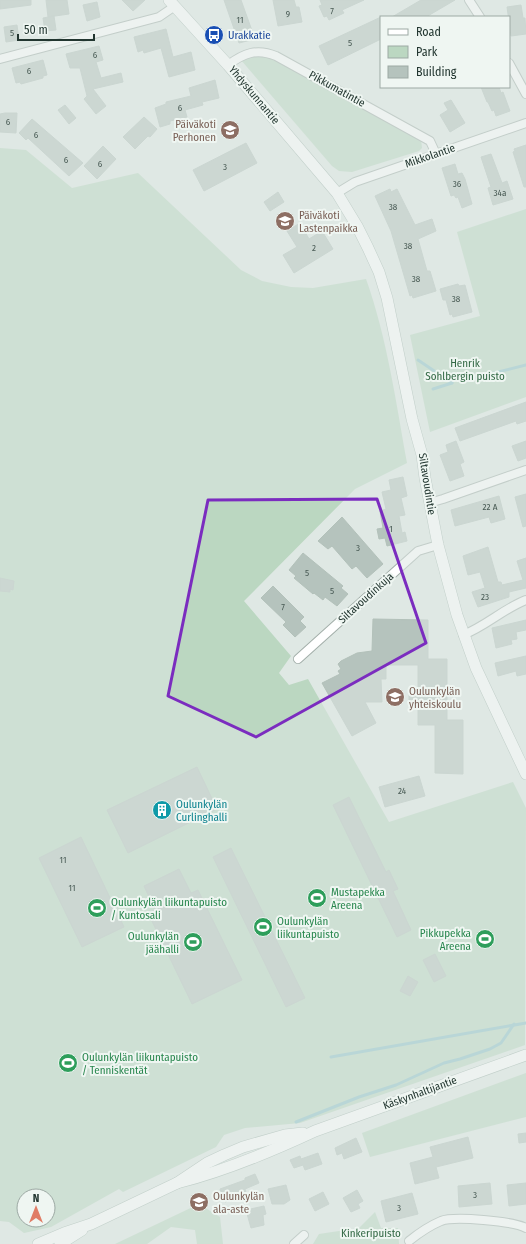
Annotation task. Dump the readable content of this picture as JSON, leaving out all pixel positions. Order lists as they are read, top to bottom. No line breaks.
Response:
{"streets":{"main road":["Yhdyskunnantie","Siltavoudintie","Käskynhaltijantie"],"street":["Pikkumatintie","Mikkolantie","Siltavoudinkuja"]},"crossings":[["Pikkumatintie","Yhdyskunnantie"],["Pikkumatintie","Mikkolantie"],["Yhdyskunnantie","Mikkolantie"],["Yhdyskunnantie","Siltavoudintie"],["Mikkolantie","Siltavoudintie"],["Siltavoudintie","Siltavoudinkuja"]],"parks":["Henrik Sohlbergin puisto","Kinkeripuisto"],"places":{"bus stop":["Urakkatie"],"school or university":["Päiväkoti Perhonen","Päiväkoti Lastenpaikka","Oulunkylän yhteiskoulu","Oulunkylän ala-aste"],"building":["Oulunkylän Curlinghalli"],"sports":["Mustapekka Areena","Oulunkylän liikuntapuisto / Kuntosali","Oulunkylän liikuntapuisto","Pikkupekka Areena","Oulunkylän jäähalli","Oulunkylän liikuntapuisto / Tenniskentät"]},"house_numbers":["7","9","11","5","5","6","6","6","6","6","6","6","3","36","34a","38","38","2","38","38","22 A","1","3","5","5","23","7","24","11","11","3","3"],"legend":["Road","Park","Building"],"scale_bar":"50 m","north":"top"}
